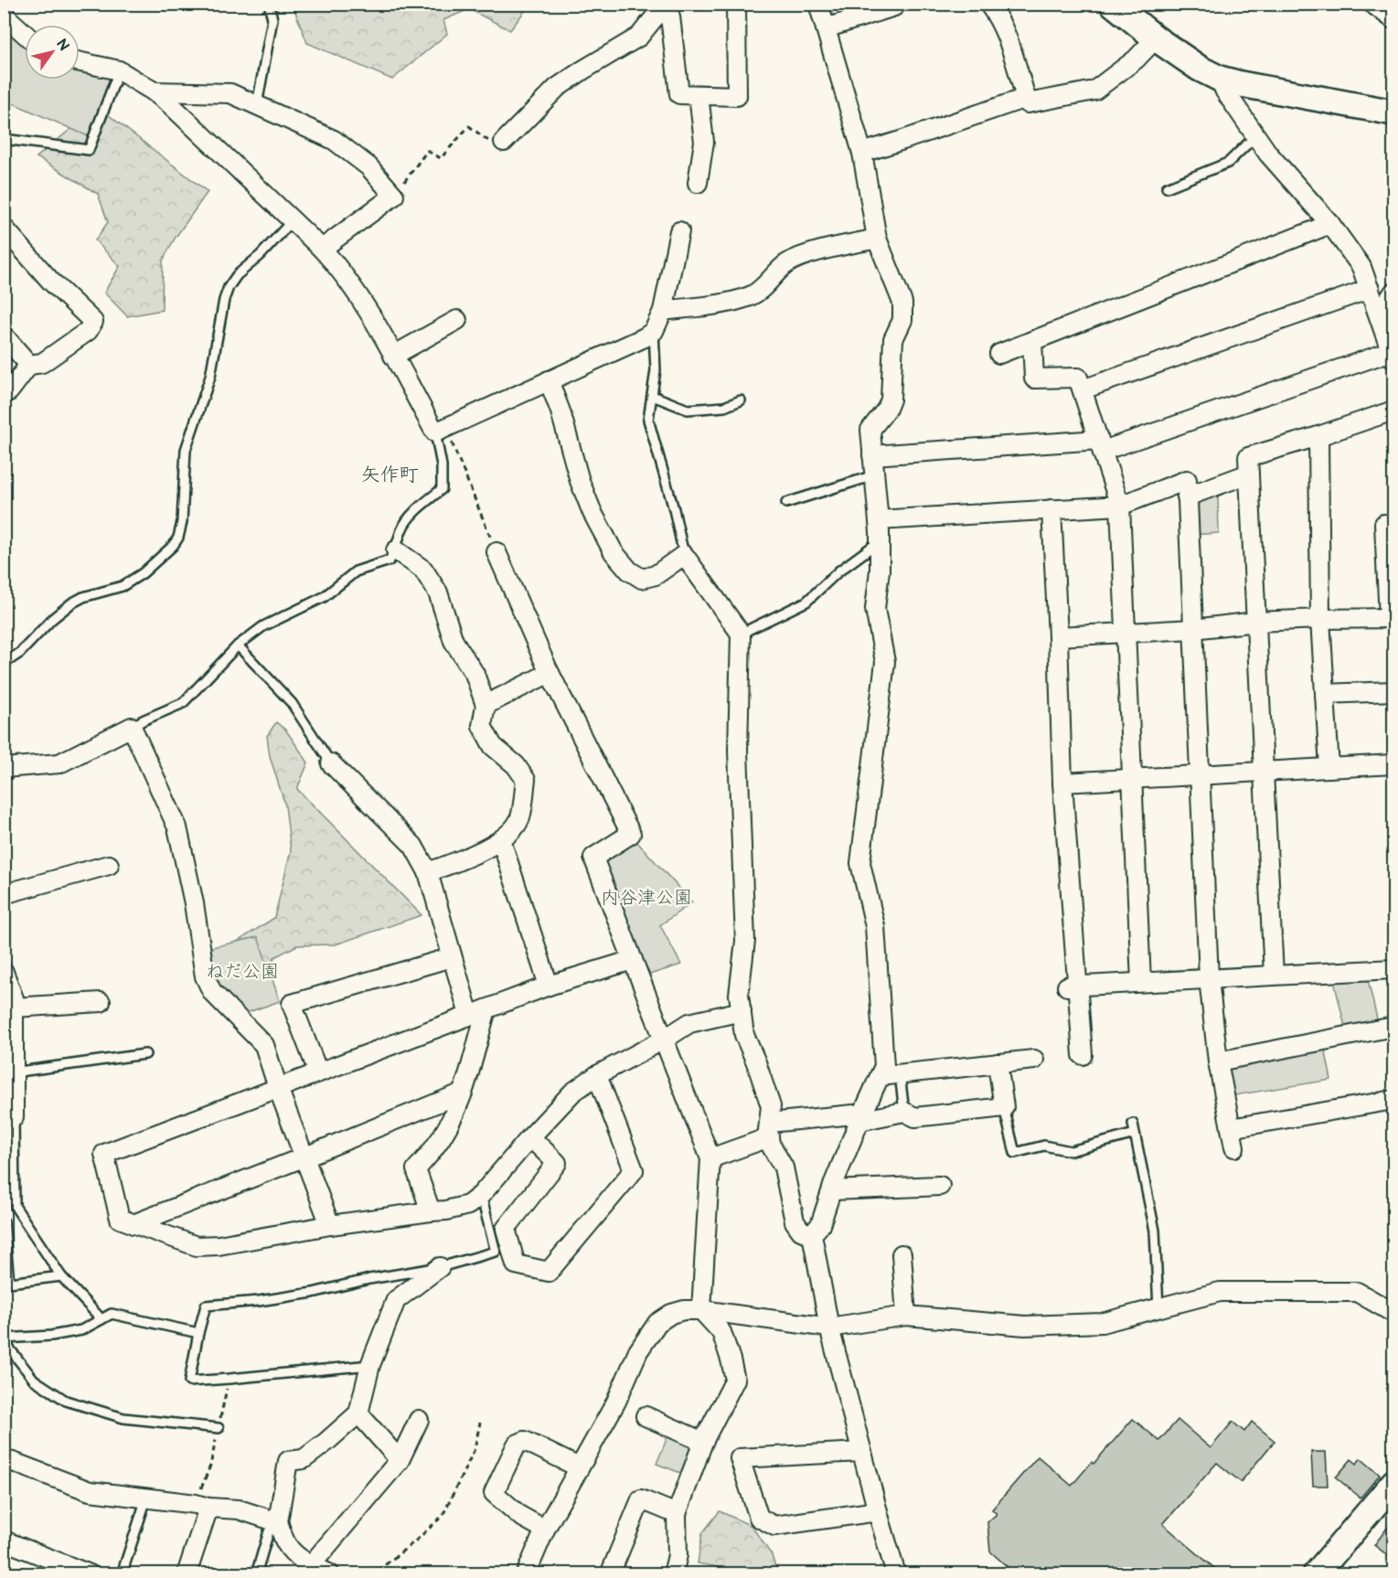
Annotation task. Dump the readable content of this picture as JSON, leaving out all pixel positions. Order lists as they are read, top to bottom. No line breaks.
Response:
{"districts":["矢作町"],"parks":["内谷津公園","ねだ公園"],"north":"top right"}
